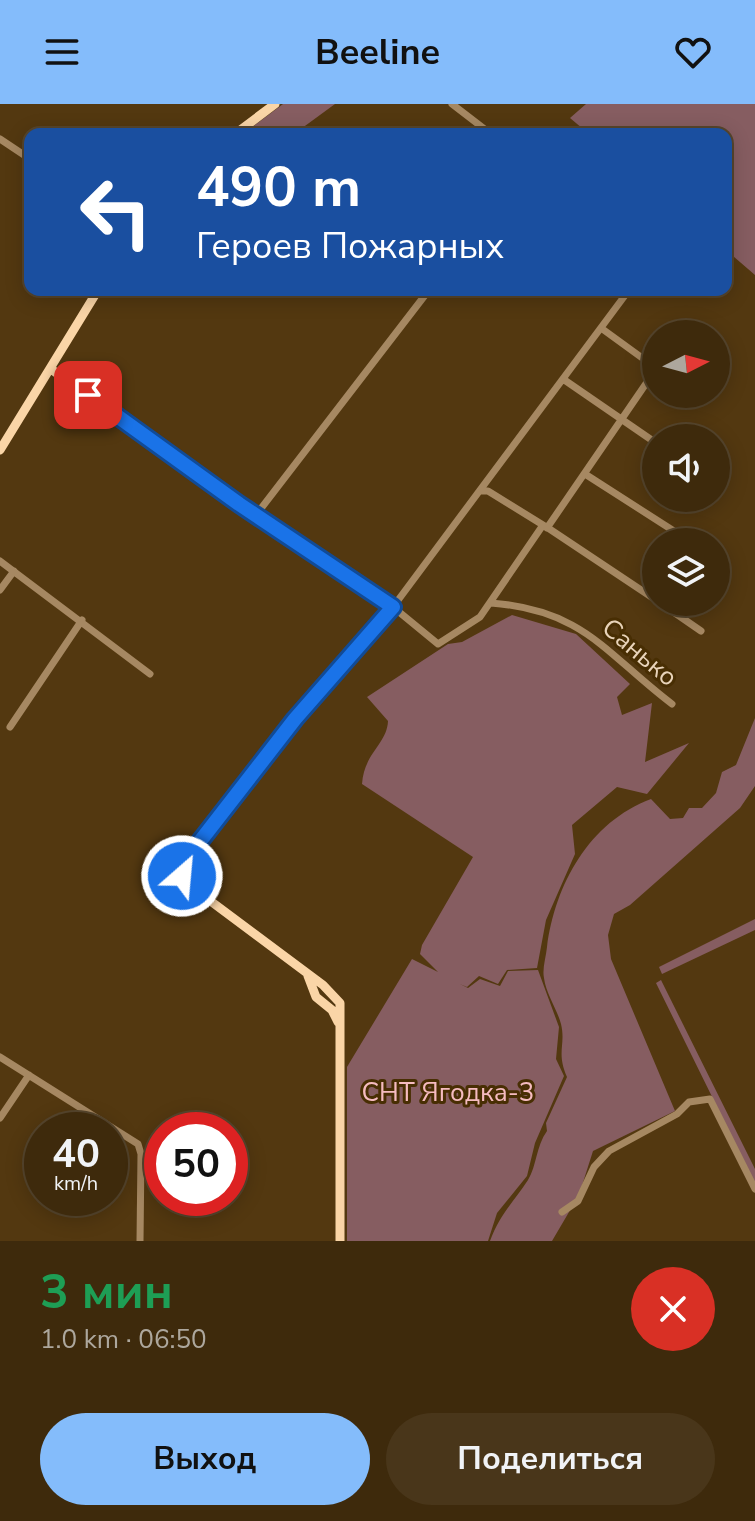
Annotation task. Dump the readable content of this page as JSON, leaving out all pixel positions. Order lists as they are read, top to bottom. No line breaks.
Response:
{"streets":{"street":["Санько"]},"parks":["СНТ Ягодка-3"],"north":"right","page":{"header":"Beeline","turn":["490 m","Героев Пожарных"],"speed":"40 km/h","limit":"50","heading":["3 мин","1.0 km · 06:50"],"buttons":["Выход","Поделиться"]}}
